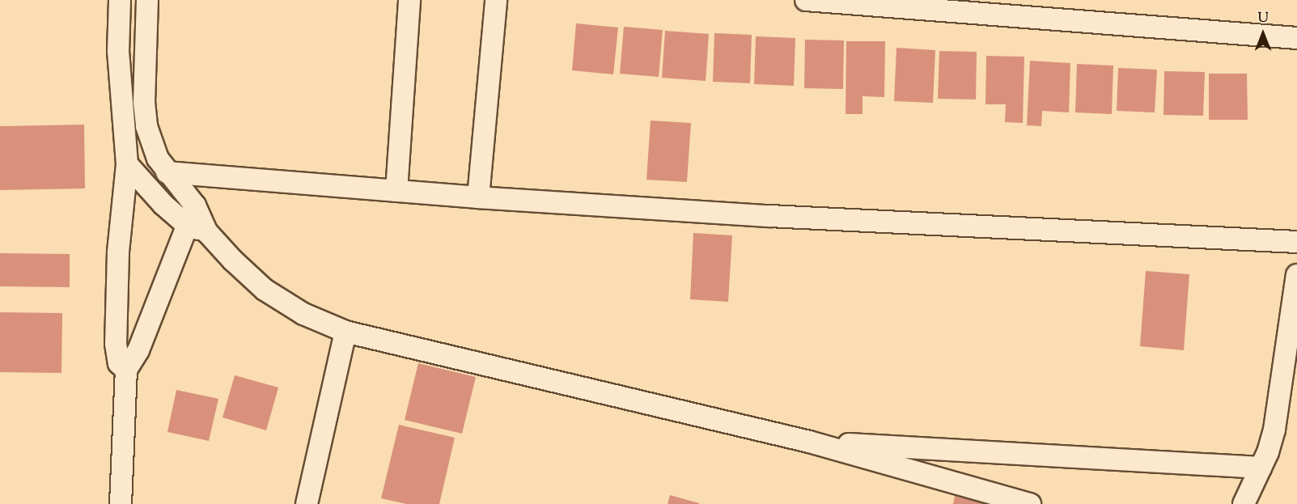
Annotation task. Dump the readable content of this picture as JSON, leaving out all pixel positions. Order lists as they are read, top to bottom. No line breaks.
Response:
{"north":"top"}
